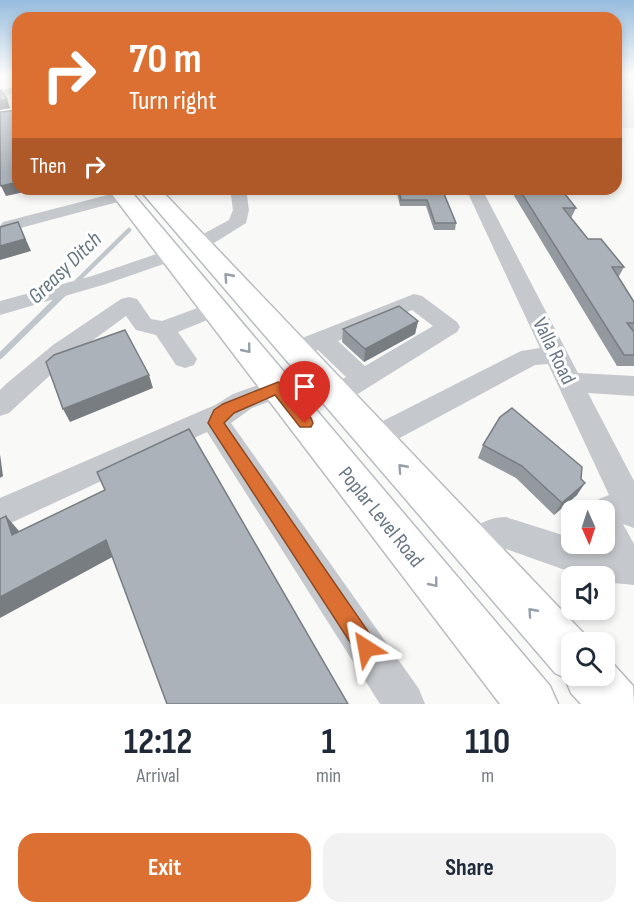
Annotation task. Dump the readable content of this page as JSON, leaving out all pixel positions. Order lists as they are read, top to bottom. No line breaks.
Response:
{"streets":{"main road":["Poplar Level Road"],"street":["Valla Road"]},"water":["Greasy Ditch"],"north":"bottom","page":{"turn":["70 m","Turn right"],"then":"Then","eta":["12:12","Arrival","1","min","110","m"],"buttons":["Exit","Share"]}}
